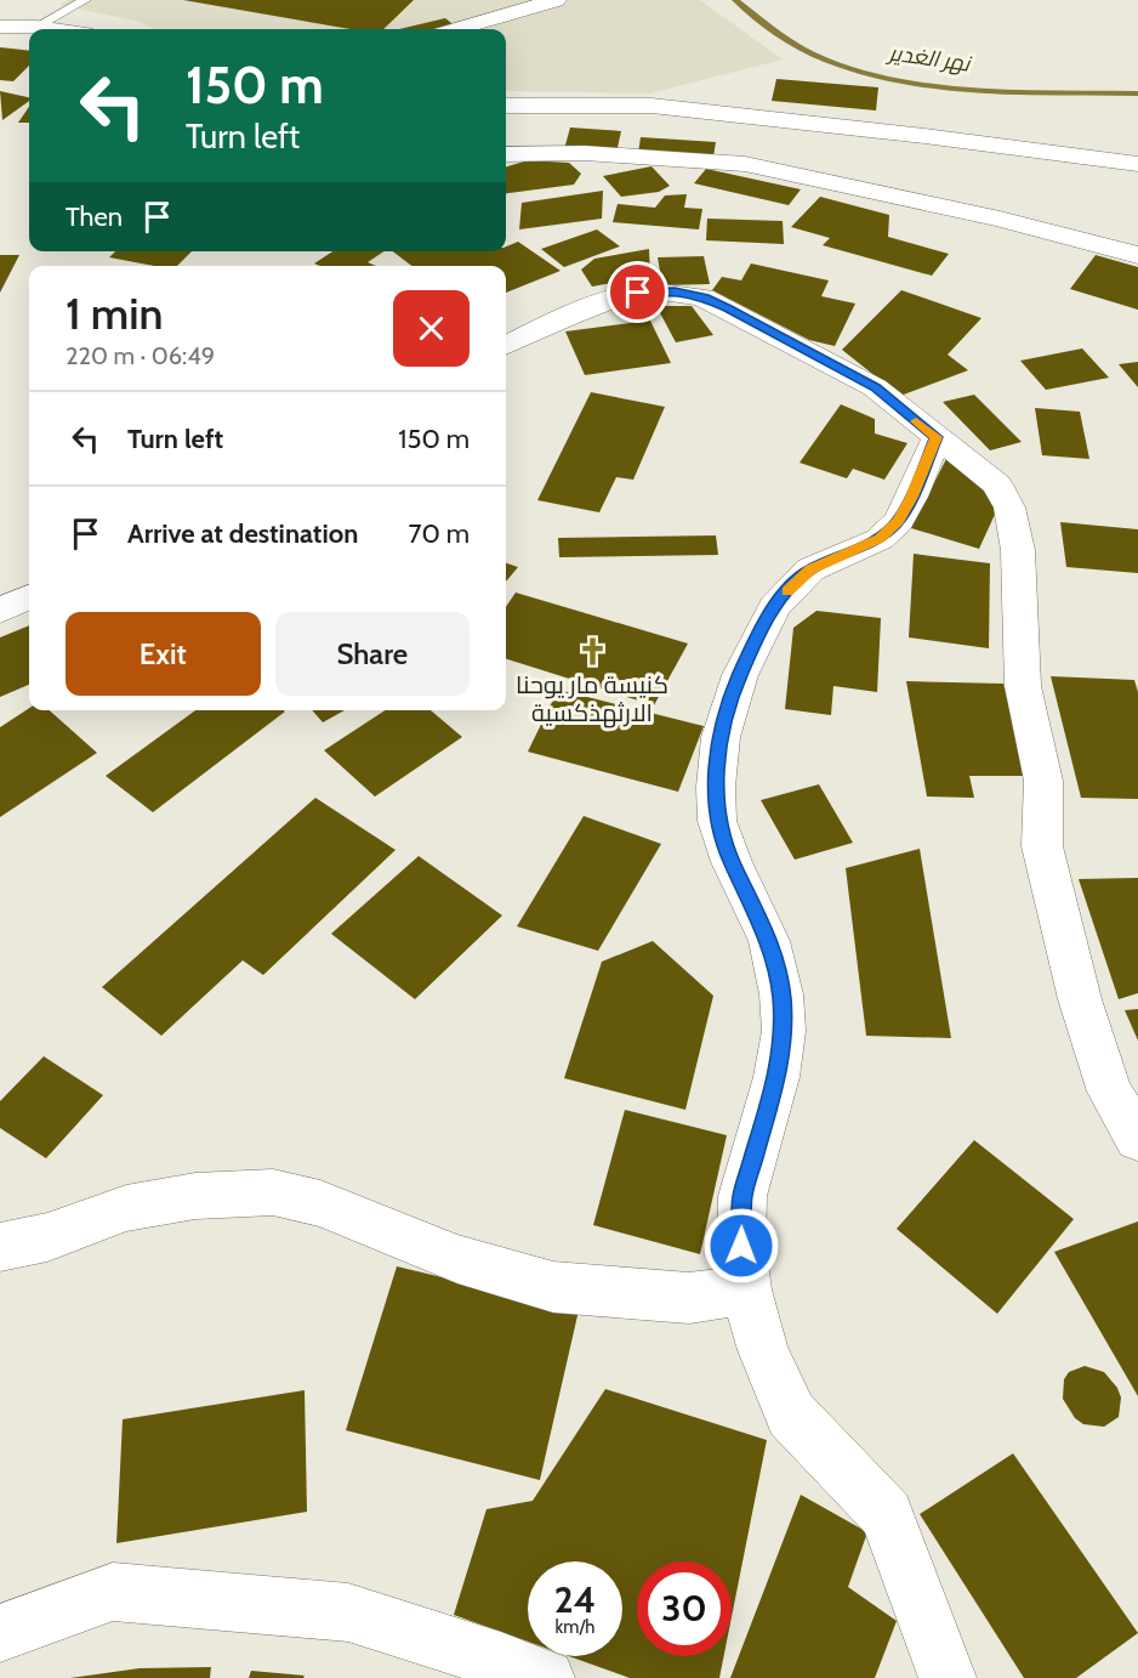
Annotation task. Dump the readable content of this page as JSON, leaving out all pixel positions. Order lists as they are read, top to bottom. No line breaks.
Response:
{"water":["نهر الغدير"],"places":{"church":["كنيسة مار يوحنا الارثهذكسية"]},"page":{"turn":["150 m","Turn left"],"then":"Then","heading":["1 min","220 m · 06:49"],"list":[{"name":"Turn left","value":"150 m"},{"name":"Arrive at destination","value":"70 m"}],"buttons":["Exit","Share"],"speed":"24 km/h","limit":"30"}}
